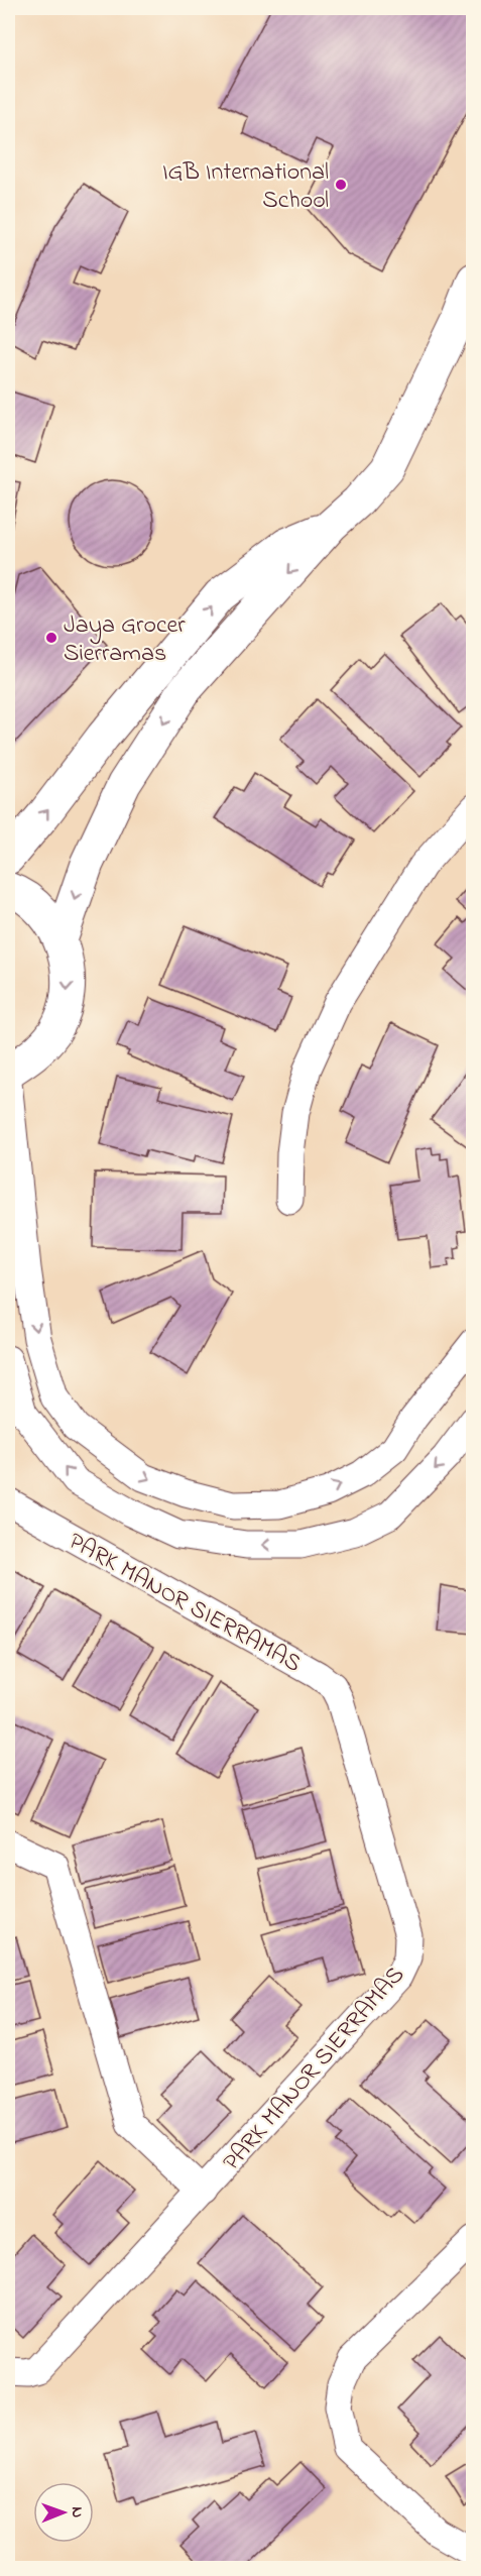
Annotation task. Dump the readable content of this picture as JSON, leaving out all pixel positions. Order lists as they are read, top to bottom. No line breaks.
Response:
{"streets":{"street":["PARK MANOR SIERRAMAS"]},"places":["IGB International School","Jaya Grocer Sierramas"],"north":"right"}
